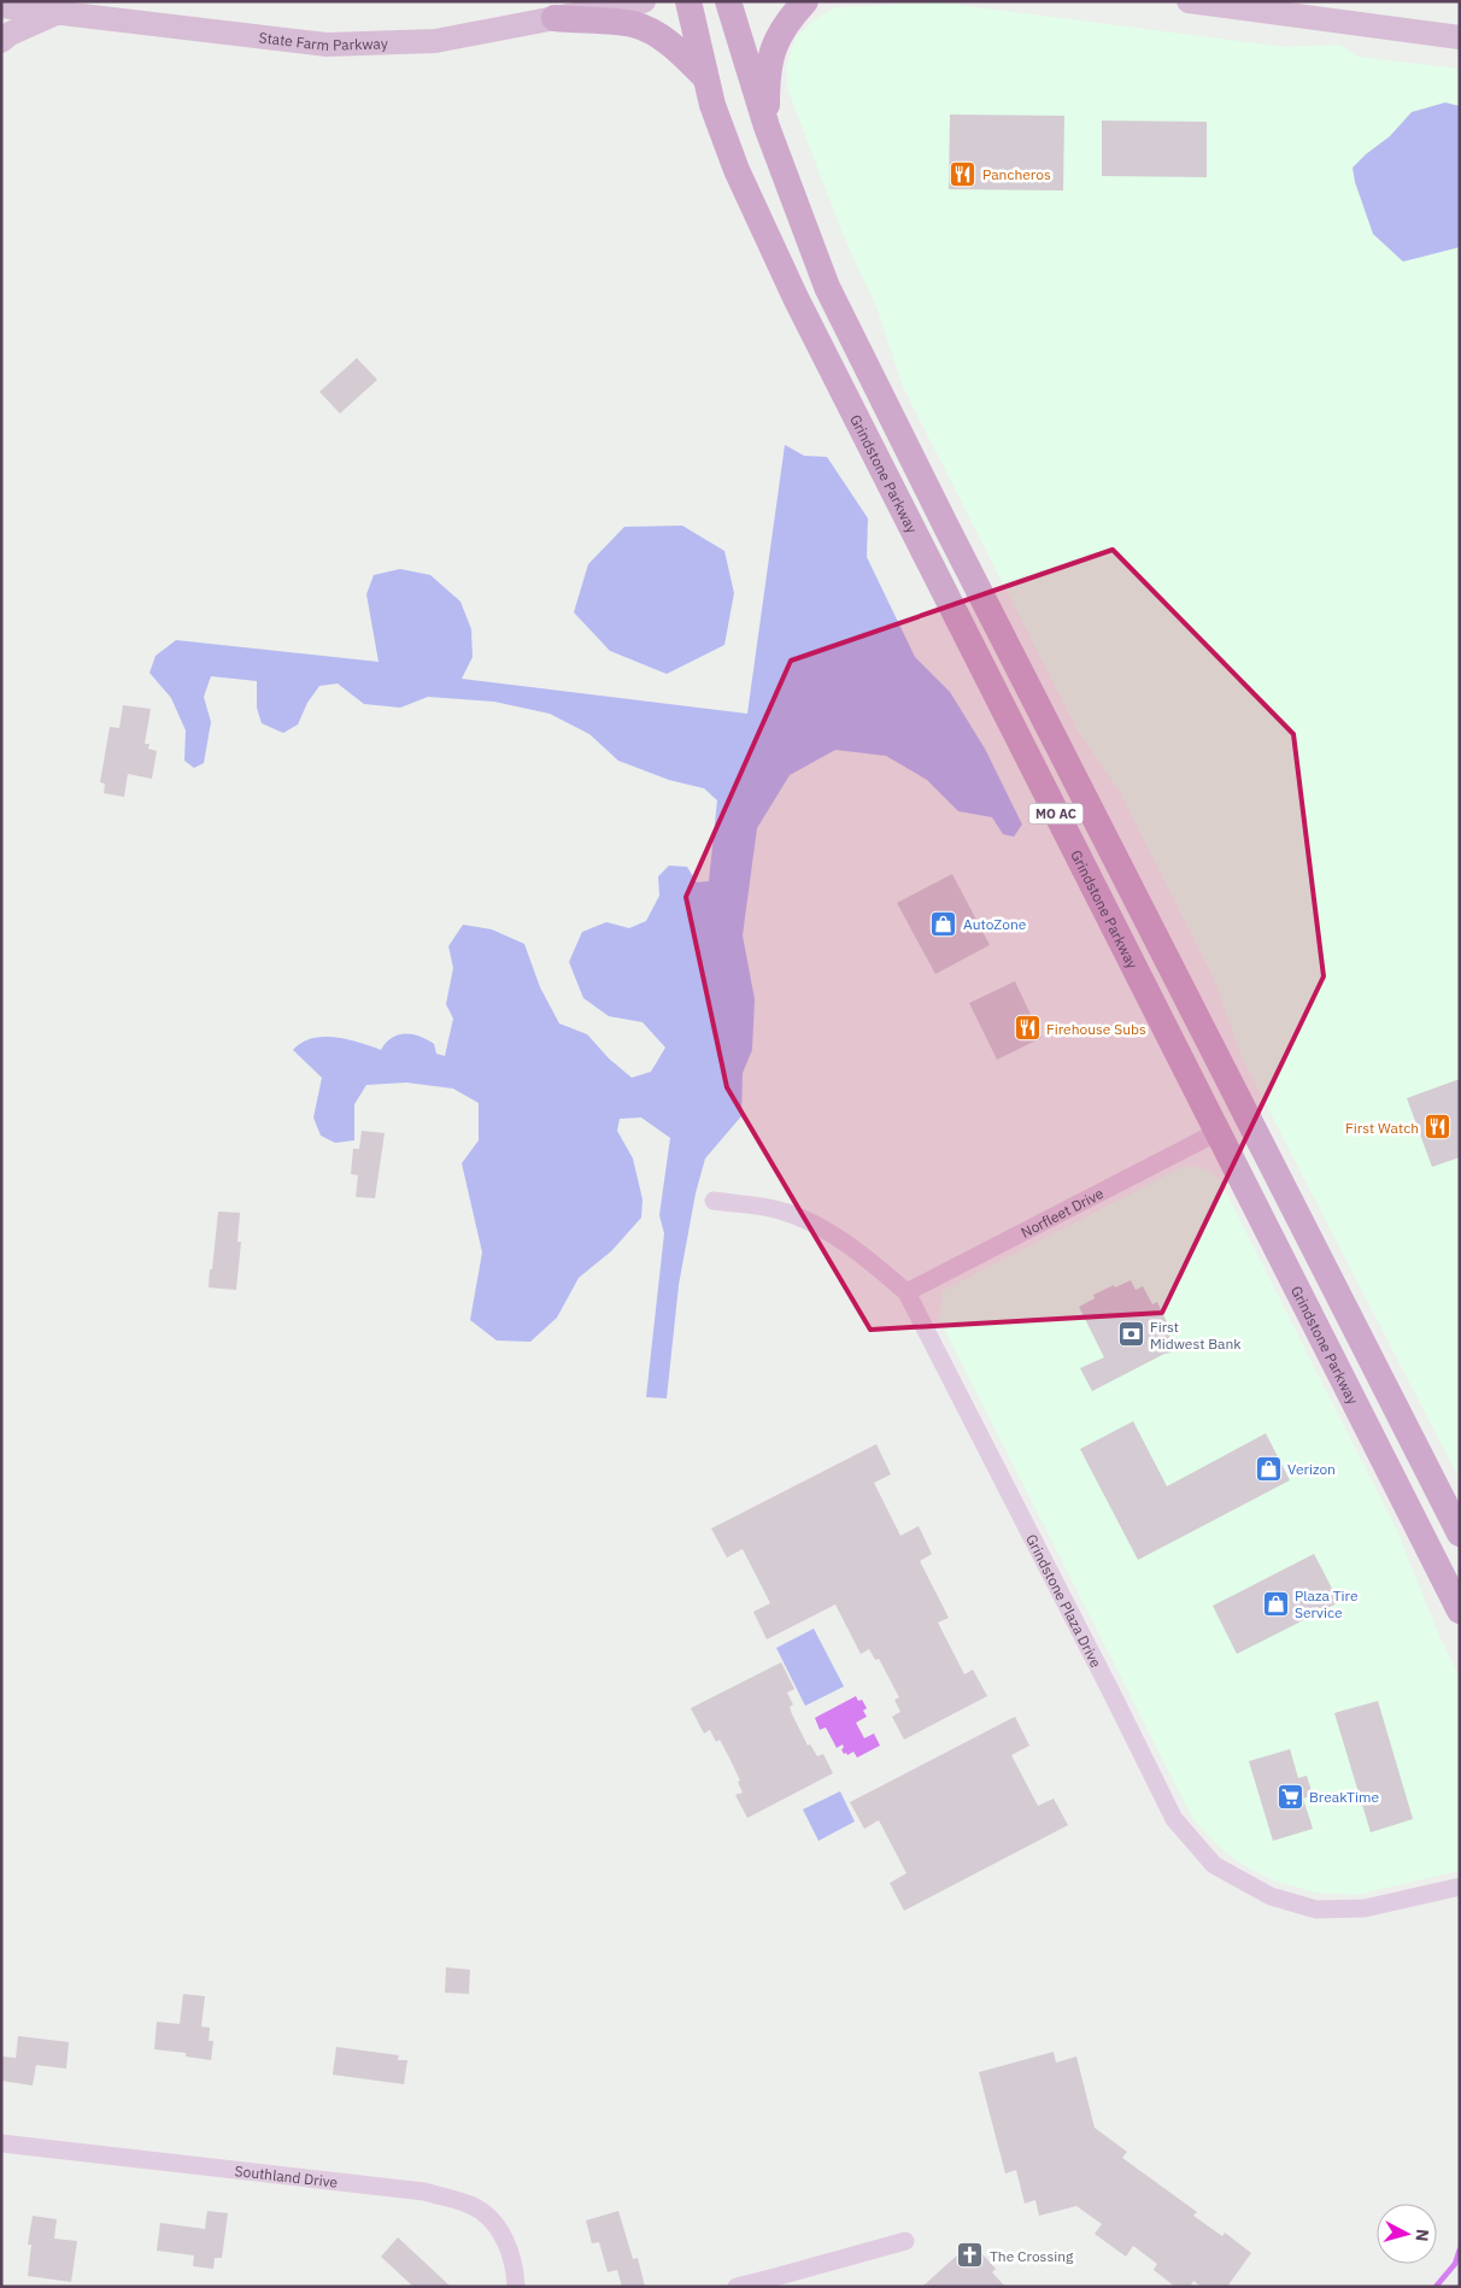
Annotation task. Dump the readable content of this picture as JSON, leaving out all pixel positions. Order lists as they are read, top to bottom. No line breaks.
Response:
{"streets":{"main road":["Grindstone Parkway","MO AC"],"street":["State Farm Parkway","Norfleet Drive","Grindstone Plaza Drive","Southland Drive"]},"crossings":[["Grindstone Parkway","Norfleet Drive"],["Norfleet Drive","Grindstone Plaza Drive"]],"places":{"restaurant":["Pancheros","Firehouse Subs","First Watch"],"shop":["AutoZone","Verizon","Plaza Tire Service"],"bank":["First Midwest Bank"],"supermarket":["BreakTime"],"church":["The Crossing"]},"north":"right"}
